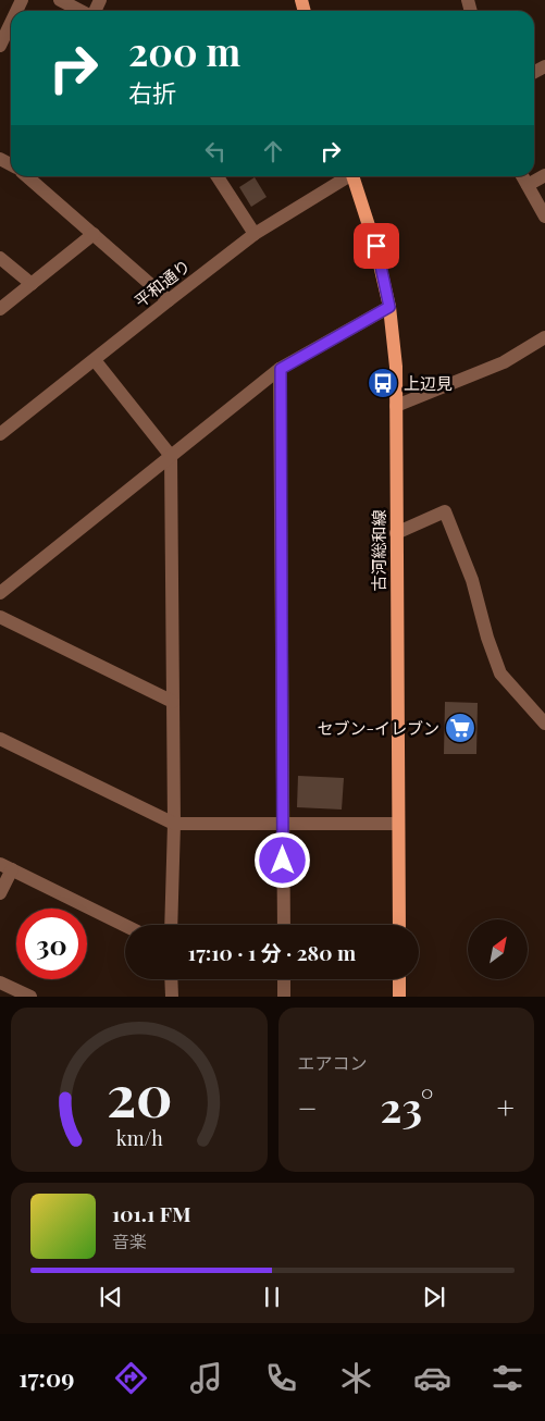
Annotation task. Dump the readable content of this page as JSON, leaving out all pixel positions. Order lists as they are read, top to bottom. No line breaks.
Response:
{"streets":{"main road":["古河総和線"],"street":["平和通り"]},"places":{"bus stop":["上辺見"],"supermarket":["セブン-イレブン"]},"north":"top right","page":{"turn":["200 m","右折"],"limit":"30","trip":"17:10 · 1 分 · 280 m","tile":"エアコン","heat":["−","23°","+"],"song":["101.1 FM","音楽"],"tabs":"17:09","gauge":["20","km/h"]}}
